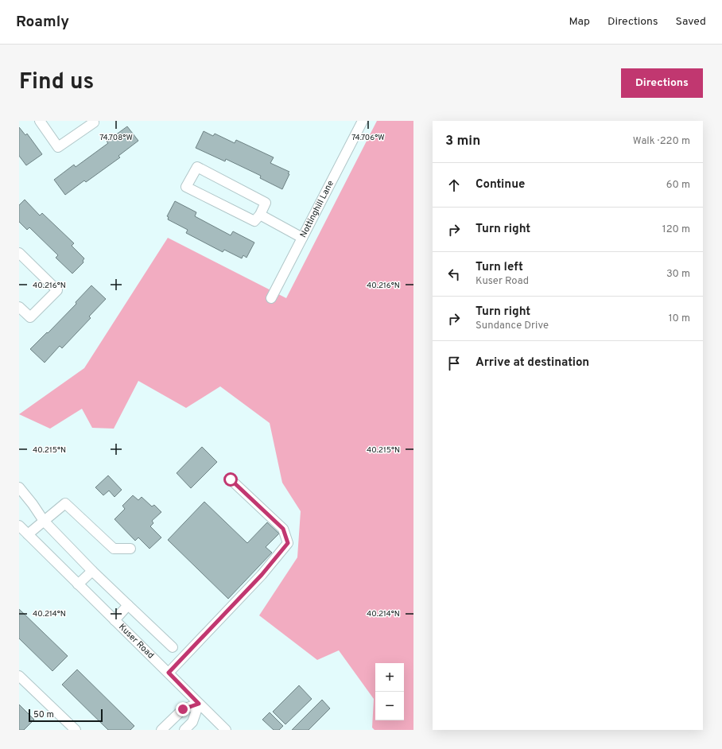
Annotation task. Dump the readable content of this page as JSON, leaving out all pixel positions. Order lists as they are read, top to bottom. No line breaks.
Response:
{"streets":{"street":["Nottinghill Lane","Kuser Road"]},"scale_bar":"50 m","page":{"header":"Roamly","nav":["Map","Directions","Saved"],"title":"Find us","buttons":"Directions","heading":["3 min","Walk · 220 m"],"list":[["Continue","60 m"],["Turn right","120 m"],["Turn left","Kuser Road","30 m"],["Turn right","Sundance Drive","10 m"],"Arrive at destination"],"map_buttons":["+","−"],"scale":"50 m"},"coordinates":["74.708°W","74.706°W","40.216°N","40.215°N","40.214°N"]}
